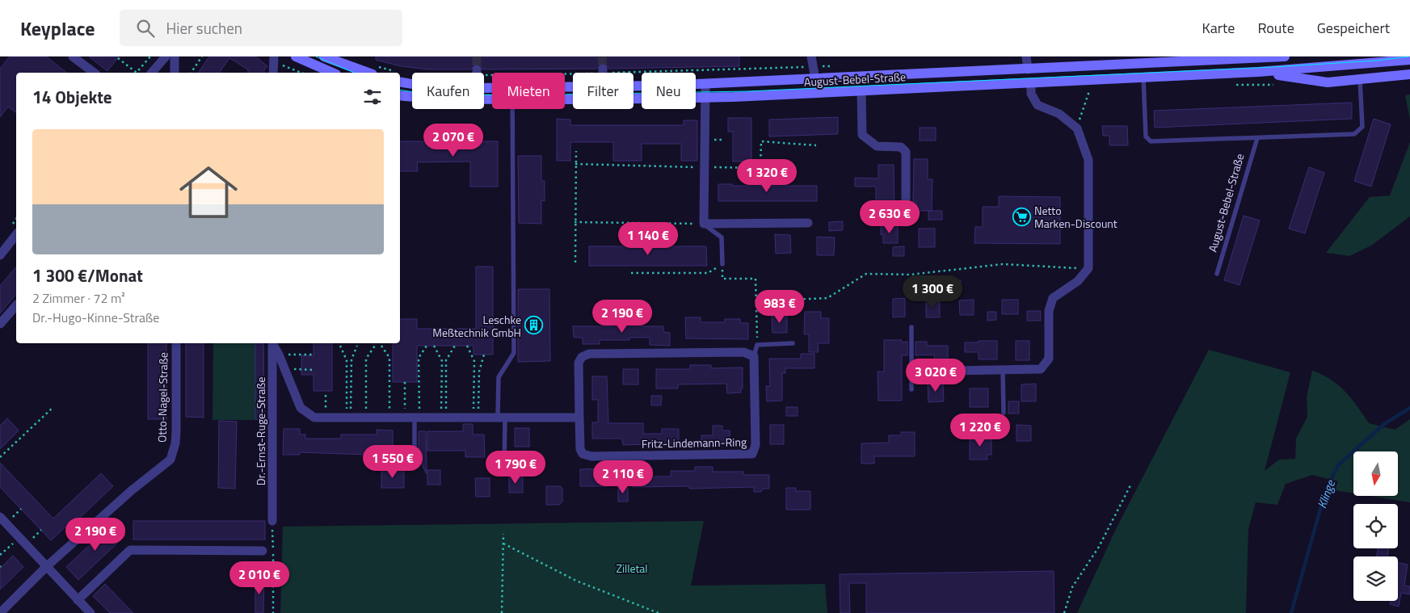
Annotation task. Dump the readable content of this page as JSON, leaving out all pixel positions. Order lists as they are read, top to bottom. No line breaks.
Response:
{"streets":{"street":["August-Bebel-Straße","Otto-Nagel-Straße","Dr.-Ernst-Ruge-Straße","Fritz-Lindemann-Ring"]},"water":["Klinge"],"parks":["Zilletal"],"places":{"supermarket":["Netto Marken-Discount"],"building":["Leschke Meßtechnik GmbH"]},"north":"bottom","page":{"header":"Keyplace","search":"Hier suchen","nav":["Karte","Route","Gespeichert"],"chip":["Kaufen","Mieten","Filter","Neu"],"heading":"14 Objekte","list":[{"name":"1 300 €/Monat","note":"2 Zimmer · 72 m² · Dr.-Hugo-Kinne-Straße"}],"price":["2 070 €","1 320 €","2 630 €","1 140 €","1 300 €","983 €","2 190 €","3 020 €","1 220 €","1 550 €","1 790 €","2 110 €","2 190 €","2 010 €"]}}
